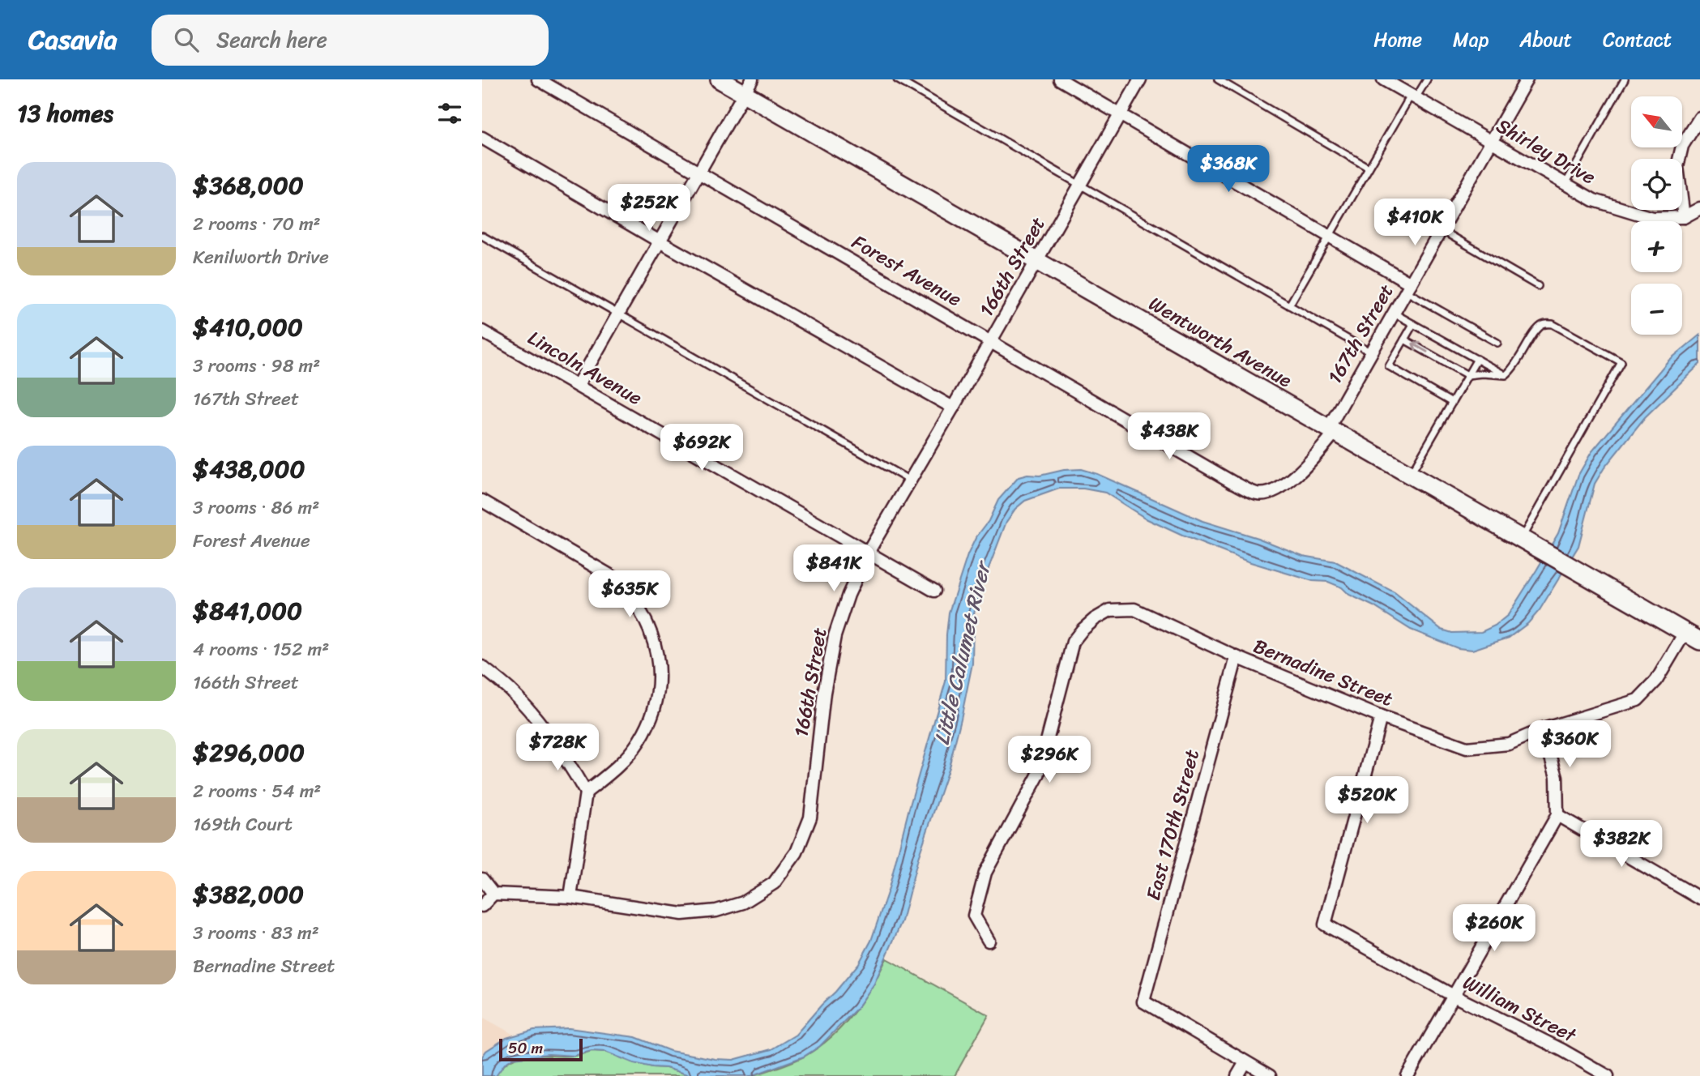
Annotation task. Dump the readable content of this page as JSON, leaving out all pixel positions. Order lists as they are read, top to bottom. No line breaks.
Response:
{"streets":{"street":["Shirley Drive","166th Street","Forest Avenue","167th Street","Wentworth Avenue","Lincoln Avenue","Bernadine Street","East 170th Street","William Street"]},"crossings":[["Shirley Drive","167th Street"],["166th Street","Forest Avenue"],["166th Street","Wentworth Avenue"],["166th Street","Lincoln Avenue"],["Forest Avenue","167th Street"],["Forest Avenue","Wentworth Avenue"],["167th Street","Wentworth Avenue"],["Wentworth Avenue","Bernadine Street"],["Bernadine Street","East 170th Street"],["Bernadine Street","William Street"]],"water":["Little Calumet River"],"scale_bar":"50 m","north":"top left","page":{"header":"Casavia","search":"Search here","nav":["Home","Map","About","Contact"],"heading":"13 homes","map_buttons":["+","−"],"price":["$368K","$252K","$410K","$438K","$692K","$841K","$635K","$360K","$728K","$296K","$520K","$382K","$260K"],"list":[{"name":"$368,000","note":"2 rooms · 70 m² · Kenilworth Drive"},{"name":"$410,000","note":"3 rooms · 98 m² · 167th Street"},{"name":"$438,000","note":"3 rooms · 86 m² · Forest Avenue"},{"name":"$841,000","note":"4 rooms · 152 m² · 166th Street"},{"name":"$296,000","note":"2 rooms · 54 m² · 169th Court"},{"name":"$382,000","note":"3 rooms · 83 m² · Bernadine Street"}],"scale":"50 m"}}
